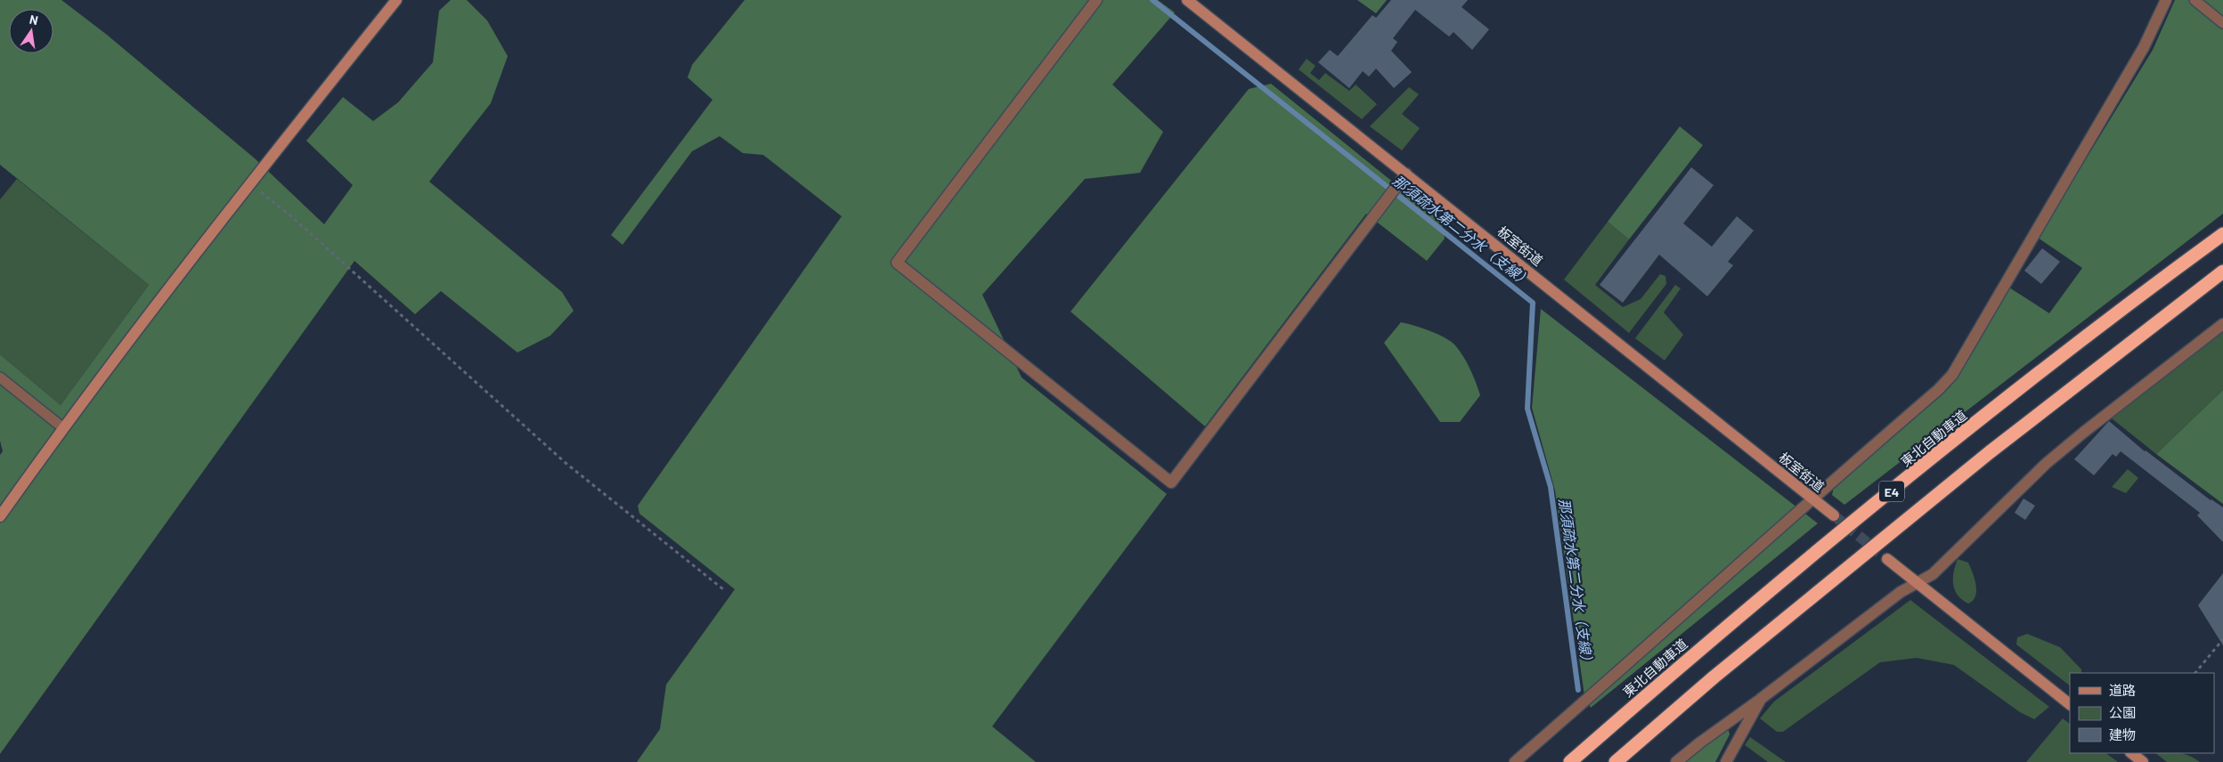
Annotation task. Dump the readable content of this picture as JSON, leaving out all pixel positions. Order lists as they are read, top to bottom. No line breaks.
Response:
{"streets":{"highway":["東北自動車道","E4"],"main road":["板室街道"]},"water":["那須疏水第二分水（支線）"],"legend":["道路","公園","建物"],"north":"top"}
